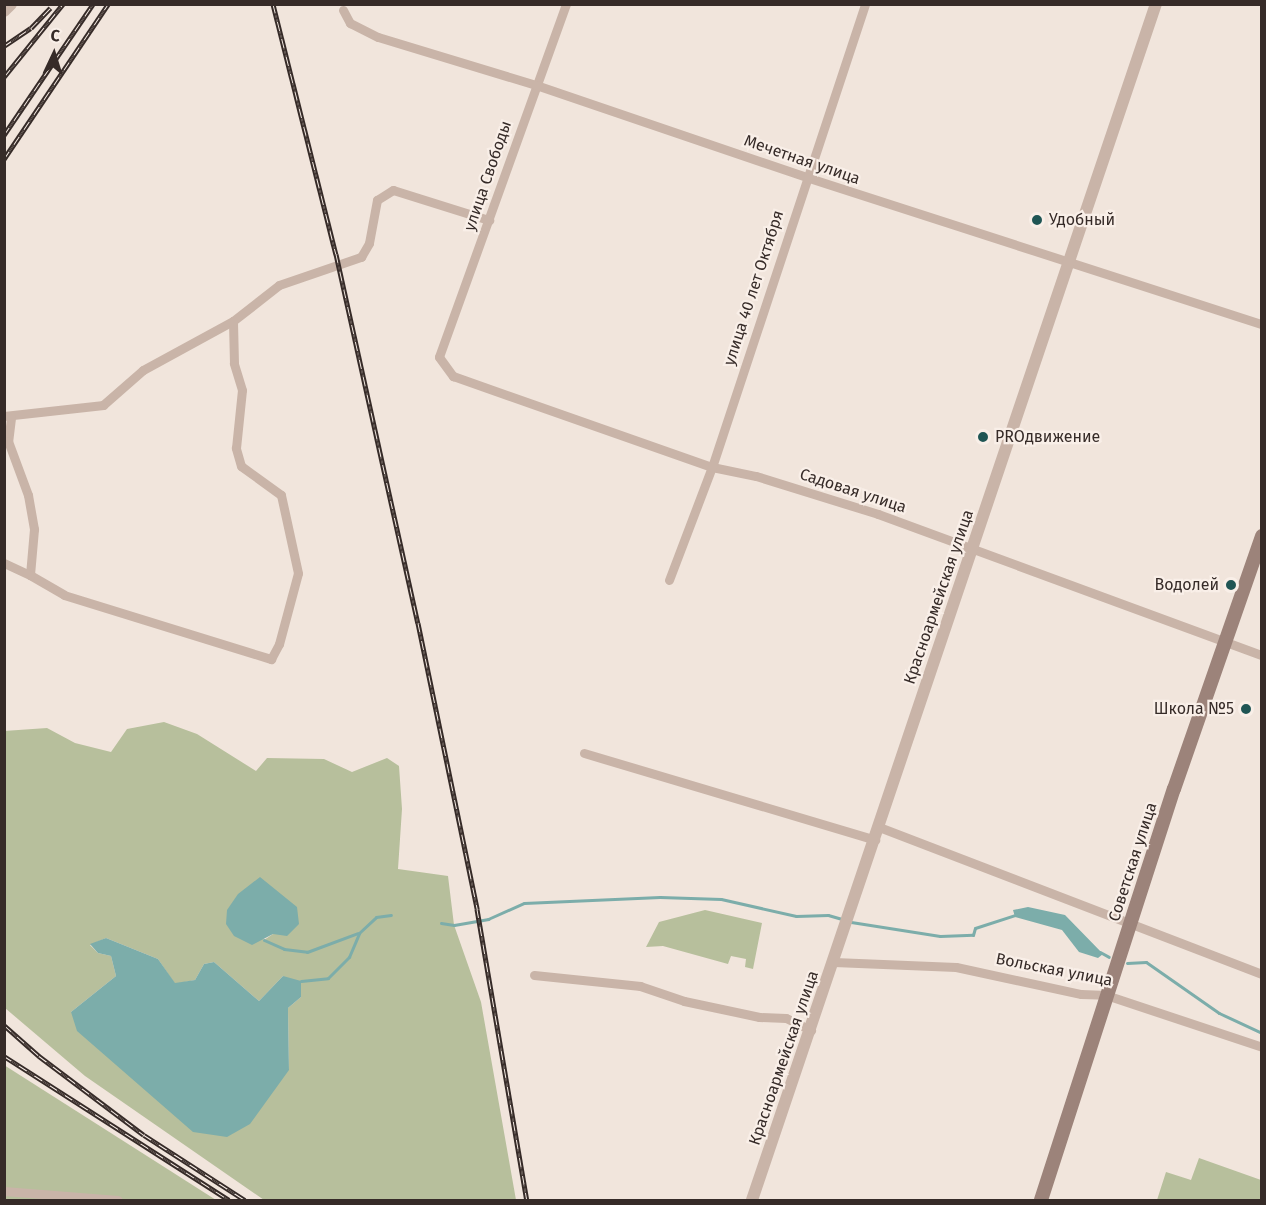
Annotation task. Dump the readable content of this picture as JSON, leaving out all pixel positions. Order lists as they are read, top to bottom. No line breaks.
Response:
{"streets":{"main road":["Советская улица"],"street":["Мечетная улица","улица Свободы","улица 40 лет Октября","Садовая улица","Красноармейская улица","Вольская улица"]},"crossings":[["Мечетная улица","улица Свободы"],["Мечетная улица","улица 40 лет Октября"],["Мечетная улица","Красноармейская улица"],["улица Свободы","Садовая улица"],["улица 40 лет Октября","Садовая улица"],["Садовая улица","Красноармейская улица"],["Садовая улица","Советская улица"],["Красноармейская улица","Вольская улица"],["Советская улица","Вольская улица"]],"places":["Удобный","PROдвижение","Водолей","Школа №5"],"north":"top"}
